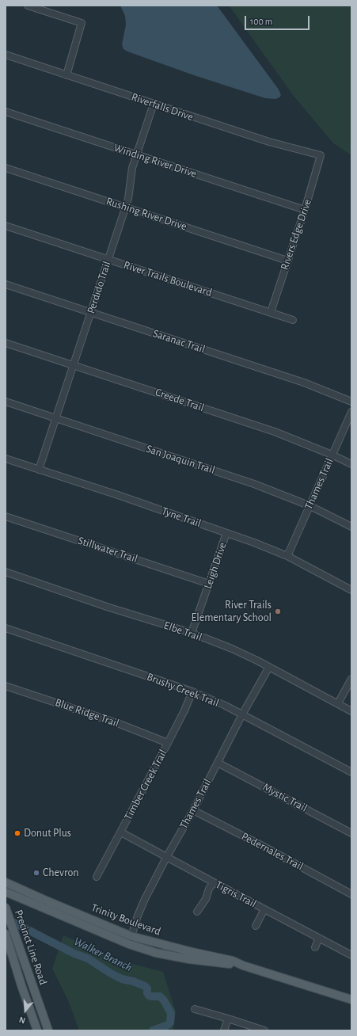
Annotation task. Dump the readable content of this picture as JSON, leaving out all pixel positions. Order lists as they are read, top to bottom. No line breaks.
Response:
{"streets":{"main road":["Trinity Boulevard","Precinct Line Road"],"street":["Riverfalls Drive","Winding River Drive","Rushing River Drive","Rivers Edge Drive","River Trails Boulevard","Perdido Trail","Saranac Trail","Creede Trail","San Joaquin Trail","Thames Trail","Tyne Trail","Stillwater Trail","Leigh Drive","Elbe Trail","Brushy Creek Trail","Blue Ridge Trail","Timber Creek Trail","Mystic Trail","Pedernales Trail","Tigris Trail"]},"crossings":[["Riverfalls Drive","Rivers Edge Drive"],["Riverfalls Drive","Perdido Trail"],["Winding River Drive","Rivers Edge Drive"],["Winding River Drive","Perdido Trail"],["Rushing River Drive","Rivers Edge Drive"],["Rushing River Drive","Perdido Trail"],["Rivers Edge Drive","River Trails Boulevard"],["River Trails Boulevard","Perdido Trail"],["Perdido Trail","Saranac Trail"],["Perdido Trail","Creede Trail"],["Perdido Trail","San Joaquin Trail"],["Perdido Trail","Tyne Trail"],["Creede Trail","Thames Trail"],["San Joaquin Trail","Thames Trail"],["Thames Trail","Tyne Trail"],["Thames Trail","Elbe Trail"],["Thames Trail","Brushy Creek Trail"],["Thames Trail","Mystic Trail"],["Thames Trail","Pedernales Trail"],["Thames Trail","Tigris Trail"],["Thames Trail","Trinity Boulevard"],["Tyne Trail","Leigh Drive"],["Stillwater Trail","Leigh Drive"],["Leigh Drive","Elbe Trail"],["Brushy Creek Trail","Timber Creek Trail"],["Blue Ridge Trail","Timber Creek Trail"],["Timber Creek Trail","Tigris Trail"]],"water":["Walker Branch"],"places":["River Trails Elementary School","Donut Plus","Chevron"],"scale_bar":"100 m","north":"bottom"}
